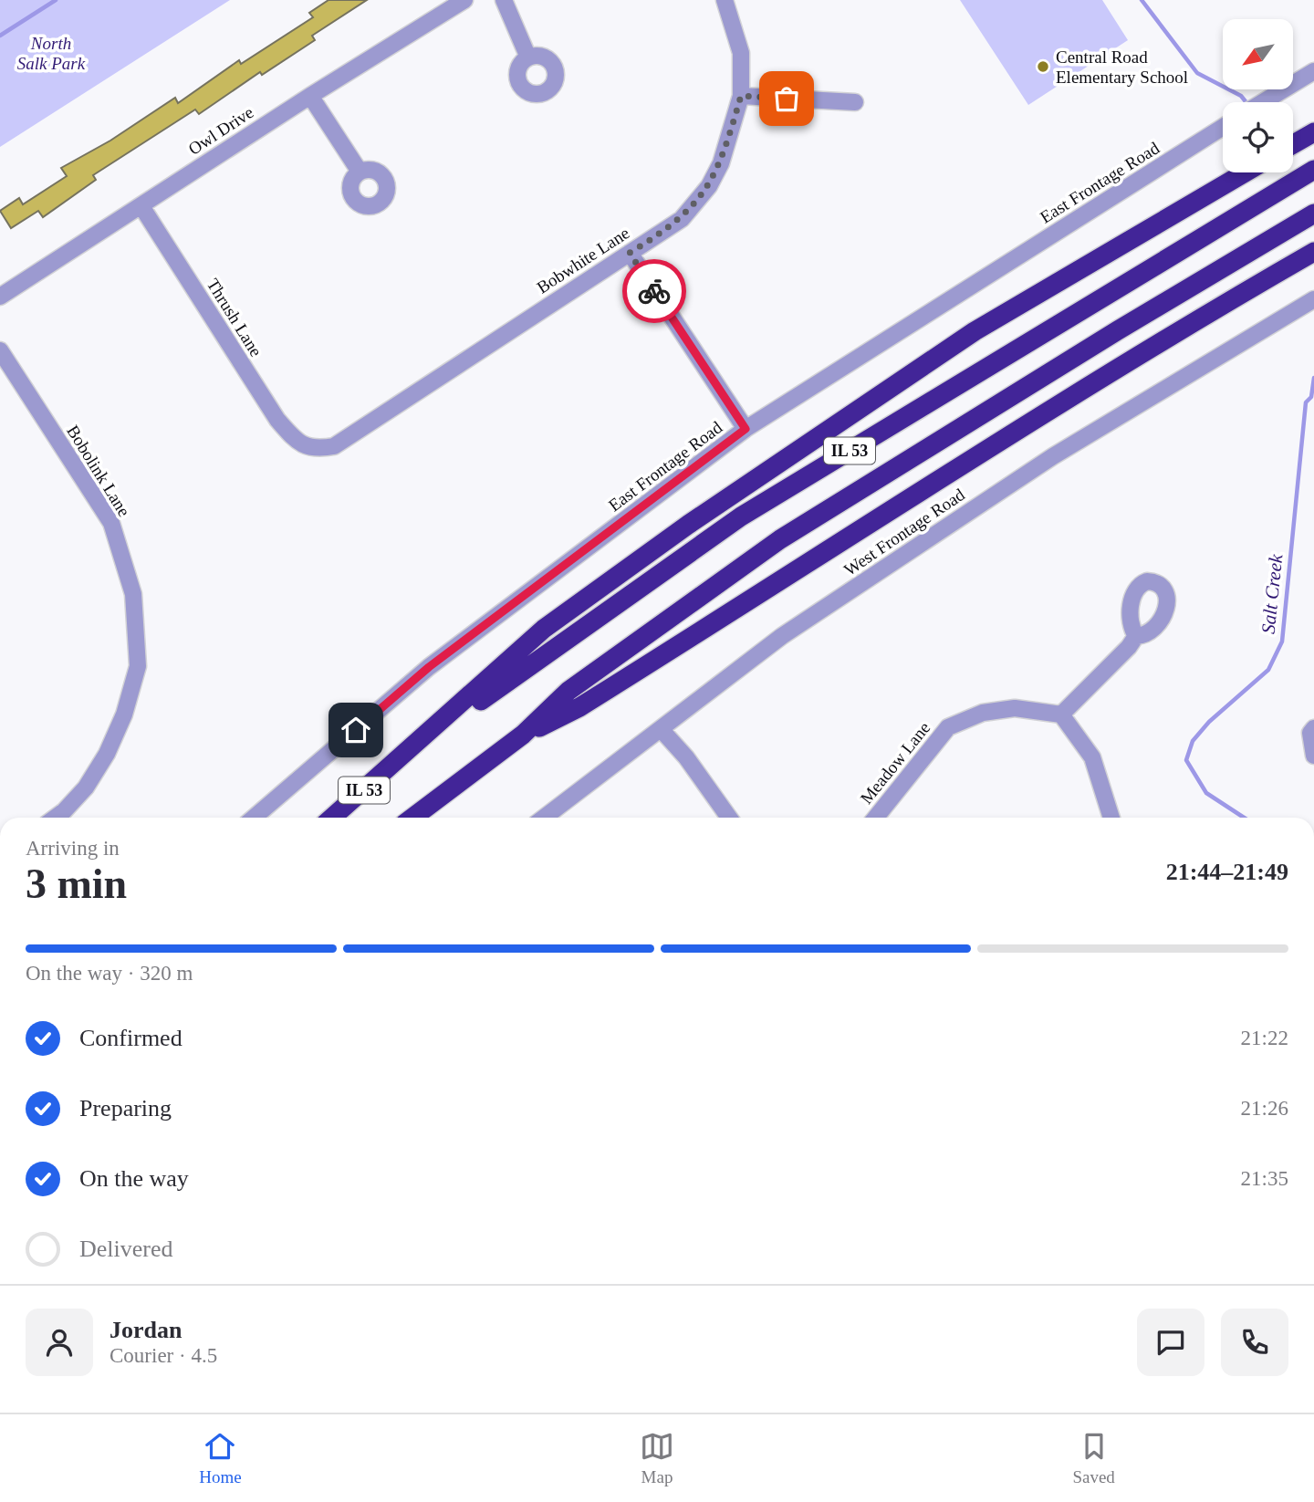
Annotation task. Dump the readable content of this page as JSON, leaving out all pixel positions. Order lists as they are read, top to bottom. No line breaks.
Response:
{"streets":{"highway":["IL 53"],"street":["Owl Drive","East Frontage Road","Bobwhite Lane","Thrush Lane","Bobolink Lane","West Frontage Road","Meadow Lane"]},"crossings":[["Owl Drive","Thrush Lane"],["Bobwhite Lane","Thrush Lane"]],"water":["Salt Creek"],"parks":["North Salk Park"],"places":["Central Road Elementary School"],"north":"bottom left","page":{"heading":["3 min","Arriving in","21:44–21:49"],"panel":["Jordan","Courier · 4.5"],"bar":"On the way · 320 m","list":[["Confirmed","21:22"],["Preparing","21:26"],["On the way","21:35"],"Delivered"],"tabs":["Home","Map","Saved"]}}
